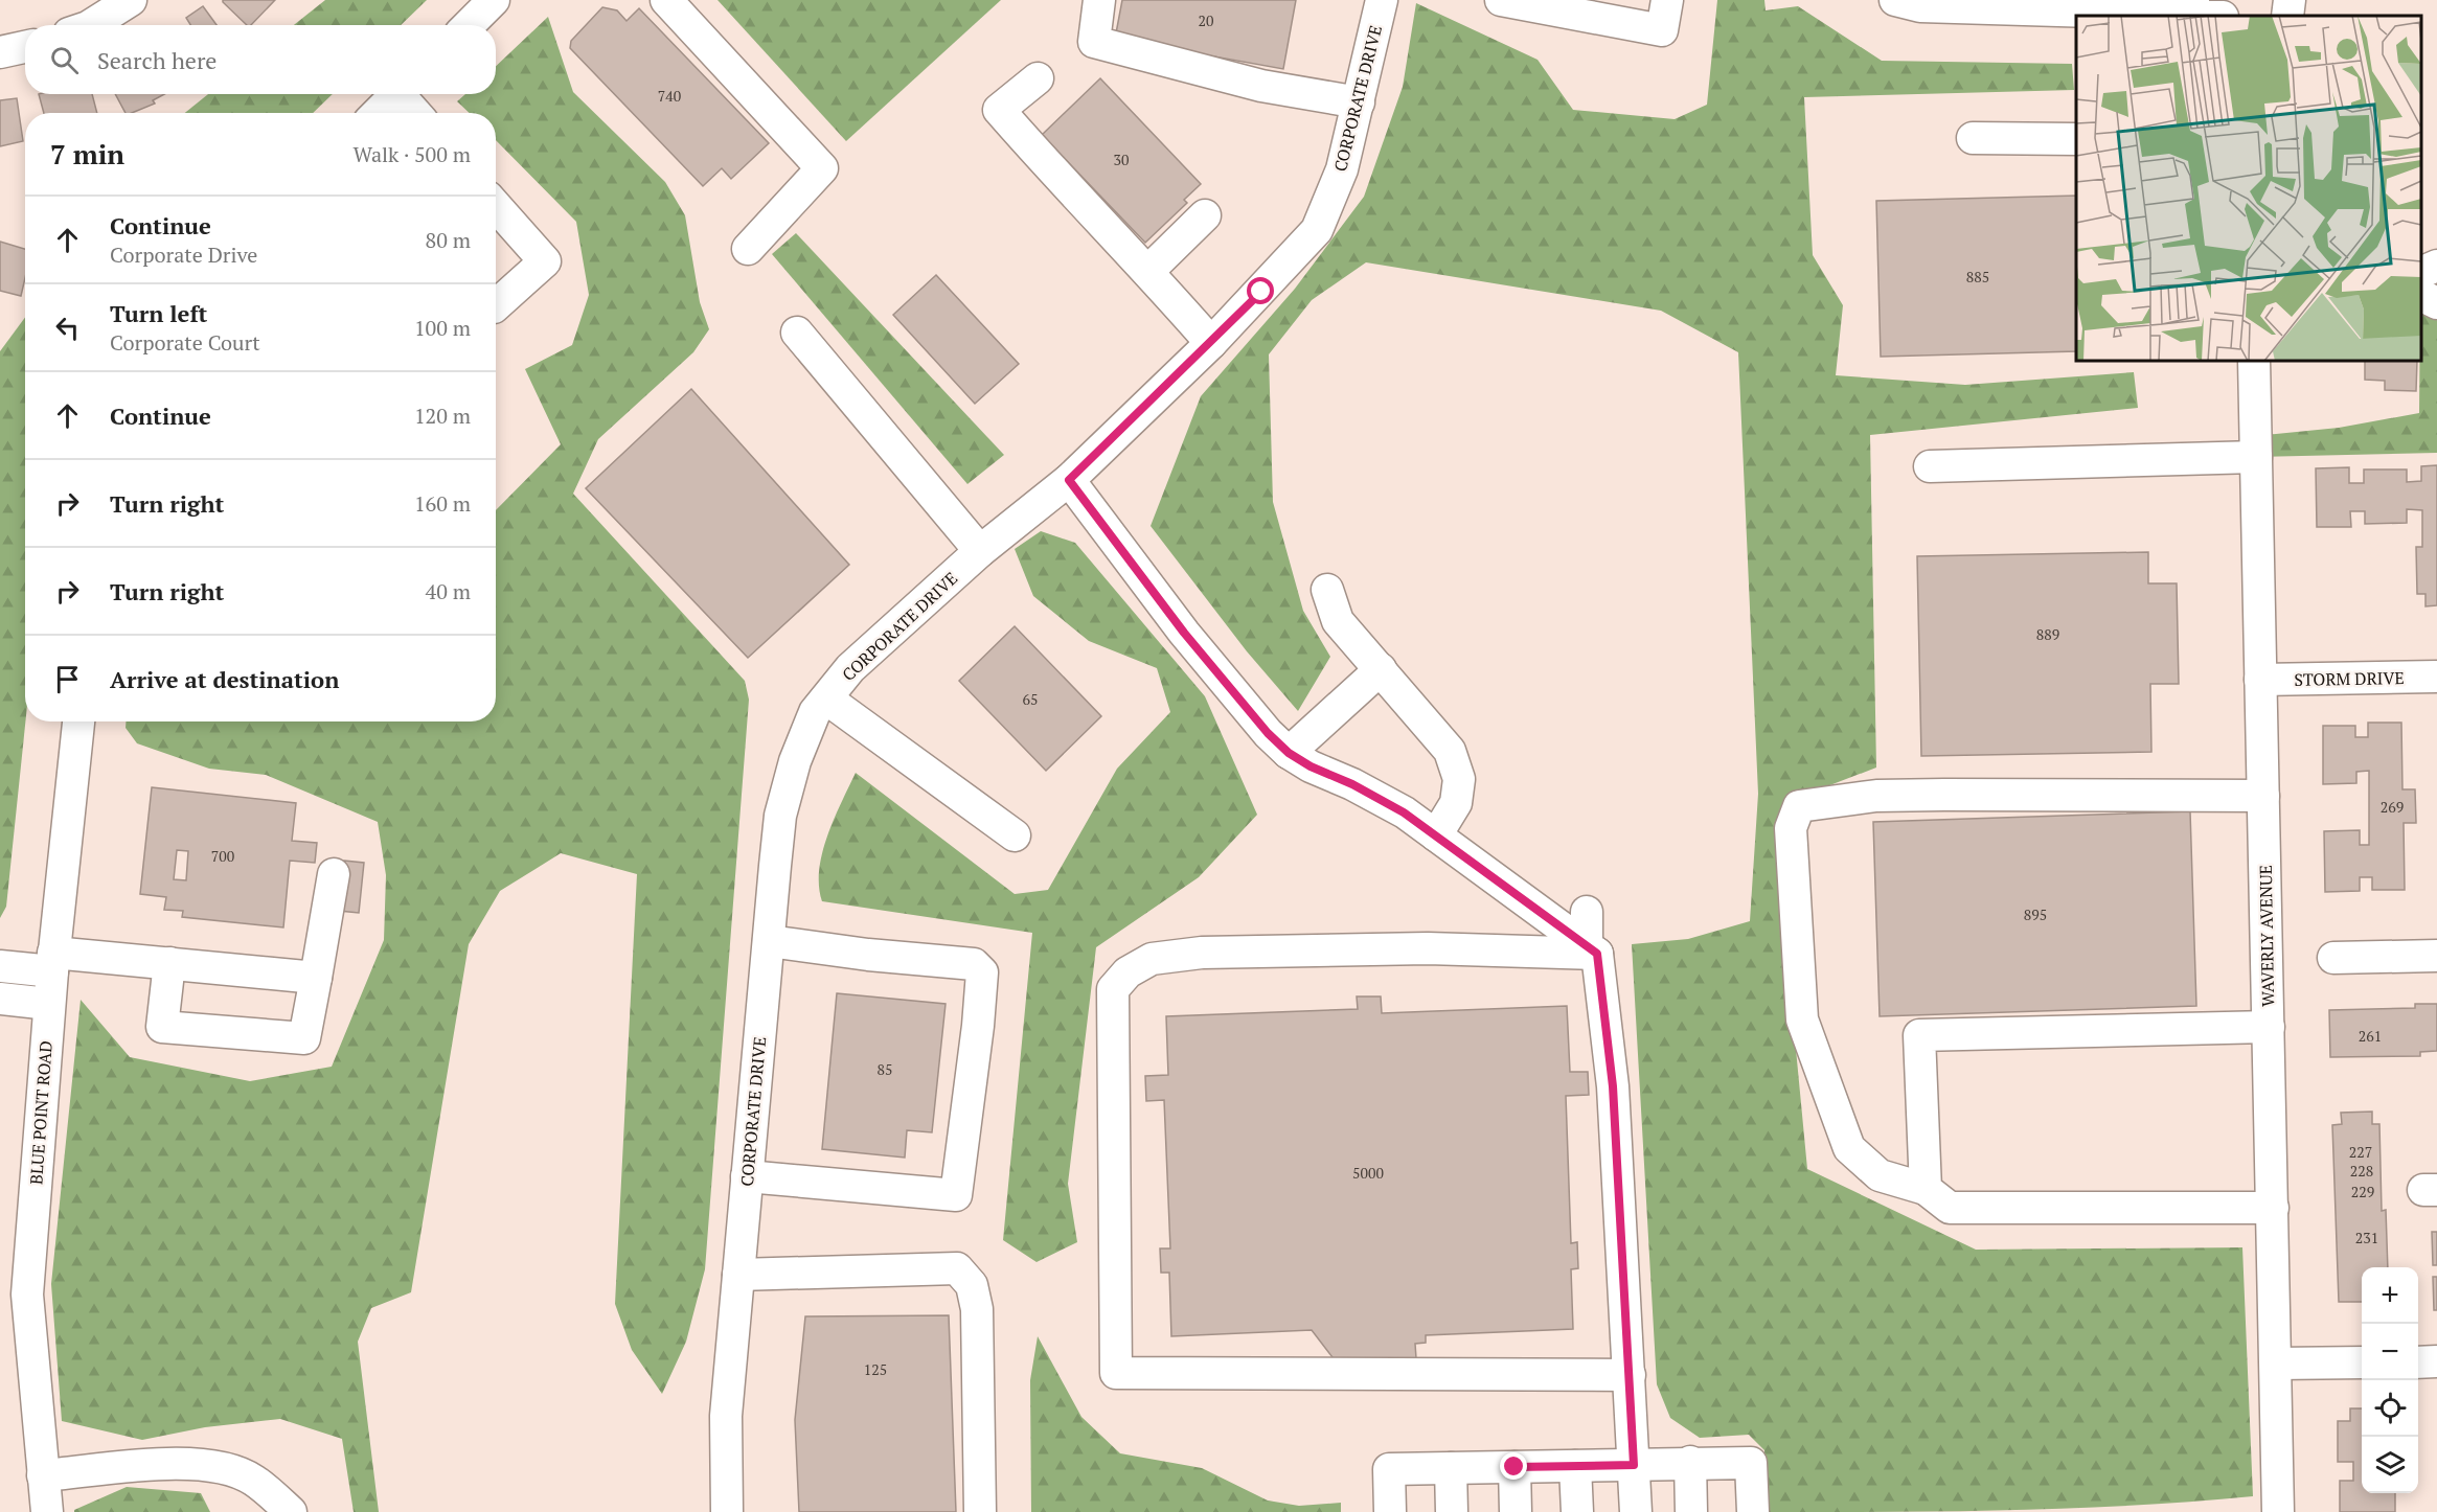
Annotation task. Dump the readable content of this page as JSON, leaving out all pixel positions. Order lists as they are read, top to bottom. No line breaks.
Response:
{"streets":{"street":["CORPORATE DRIVE","STORM DRIVE","WAVERLY AVENUE","BLUE POINT ROAD"]},"crossings":[["STORM DRIVE","WAVERLY AVENUE"]],"house_numbers":["20","740","30","885","889","65","269","700","895","261","85","227","228","5000","229","231","125"],"page":{"search":"Search here","heading":["7 min","Walk · 500 m"],"list":[["Continue","Corporate Drive","80 m"],["Turn left","Corporate Court","100 m"],["Continue","120 m"],["Turn right","160 m"],["Turn right","40 m"],"Arrive at destination"],"map_buttons":["+","−"]}}
